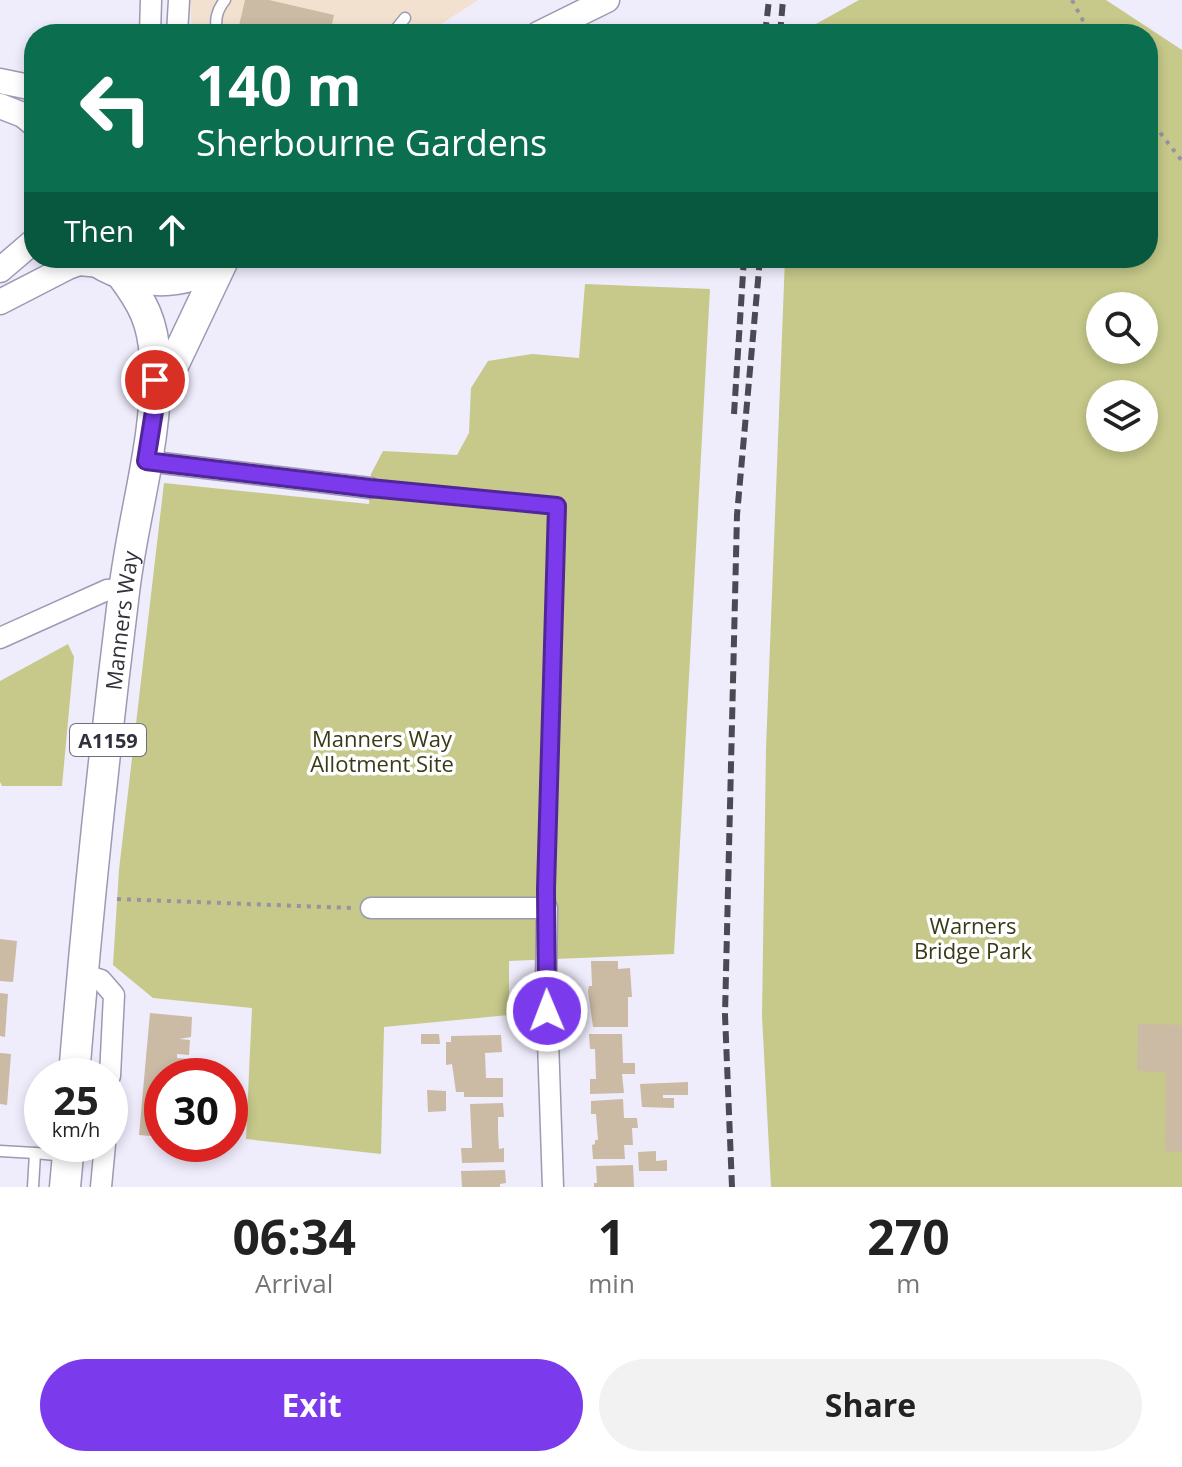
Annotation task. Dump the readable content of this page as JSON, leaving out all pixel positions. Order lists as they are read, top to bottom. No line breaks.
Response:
{"streets":{"main road":["Manners Way","A1159"]},"parks":["Manners Way Allotment Site","Warners Bridge Park"],"page":{"turn":["140 m","Sherbourne Gardens"],"then":"Then","speed":"25 km/h","limit":"30","eta":["06:34","Arrival","1","min","270","m"],"buttons":["Exit","Share"]}}
